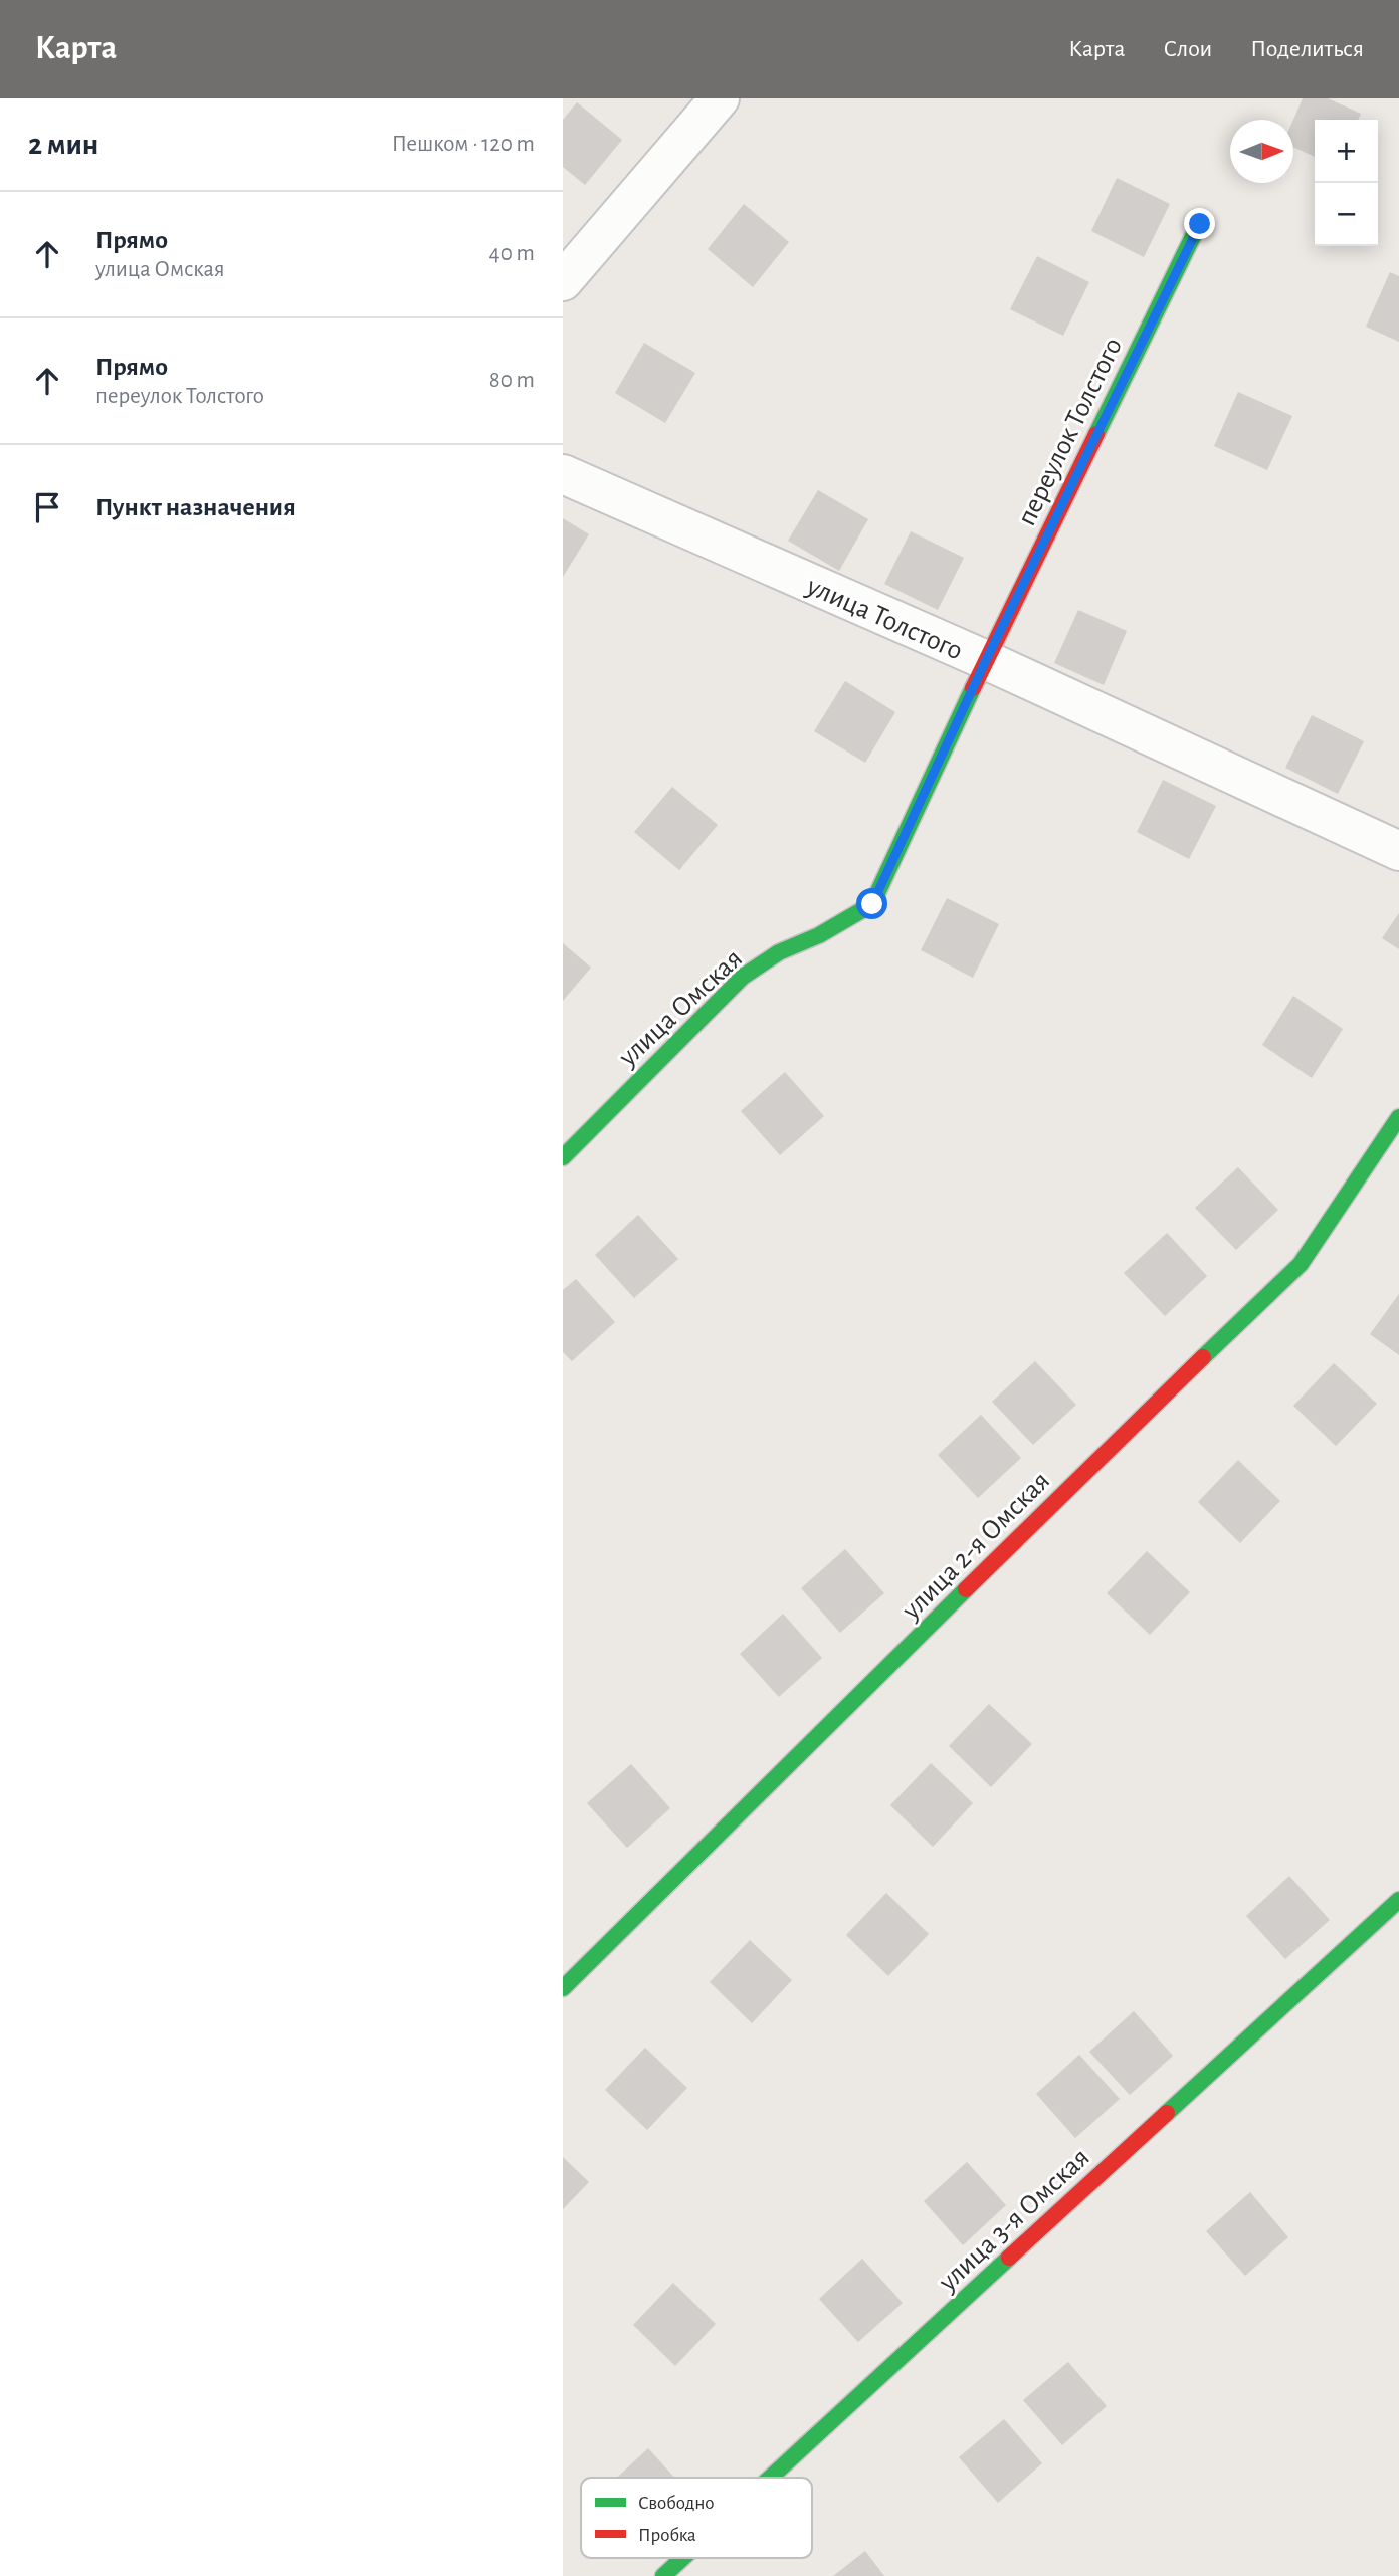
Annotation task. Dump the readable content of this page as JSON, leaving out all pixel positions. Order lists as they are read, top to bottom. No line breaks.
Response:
{"streets":{"street":["переулок Толстого","улица Толстого","улица Омская","улица 2-я Омская","улица 3-я Омская"]},"crossings":[["переулок Толстого","улица Толстого"],["переулок Толстого","улица Омская"],["улица Толстого","улица Омская"]],"legend":["Свободно","Пробка"],"north":"right","page":{"header":"Карта","nav":["Карта","Слои","Поделиться"],"heading":["2 мин","Пешком · 120 m"],"map_buttons":["+","−"],"list":[["Прямо","улица Омская","40 m"],["Прямо","переулок Толстого","80 m"],"Пункт назначения"]}}
